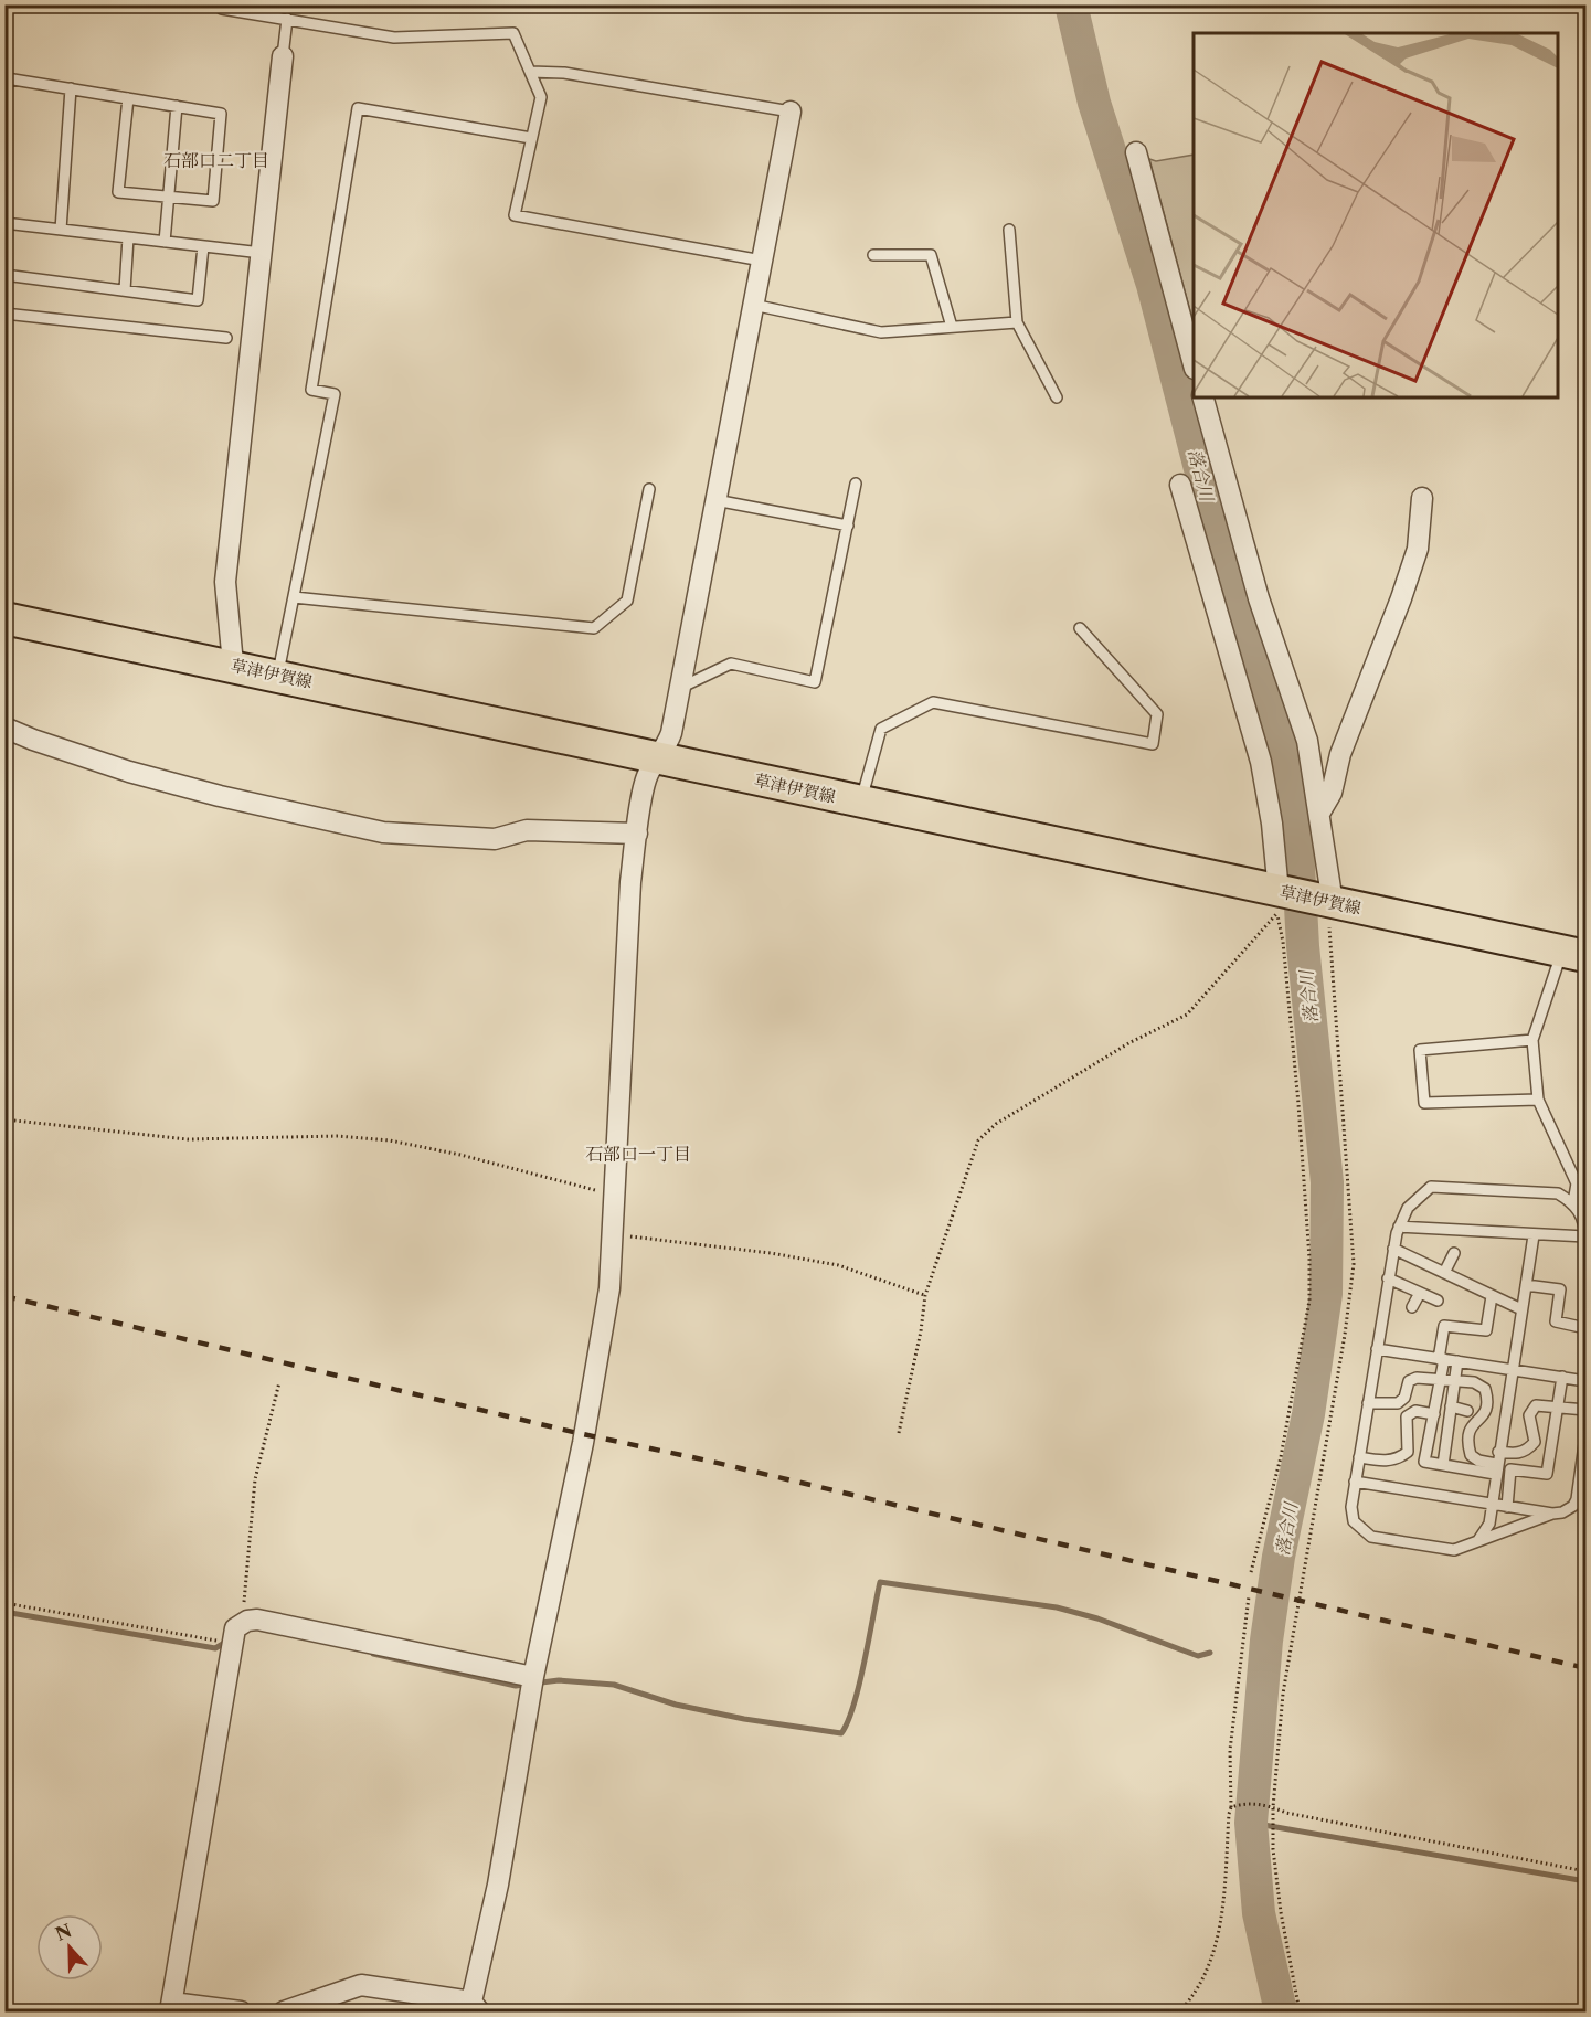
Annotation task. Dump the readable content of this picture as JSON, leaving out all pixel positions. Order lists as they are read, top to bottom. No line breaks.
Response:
{"streets":{"main road":["草津伊賀線"]},"districts":["石部口二丁目","石部口一丁目"],"water":["落合川"],"north":"top"}
